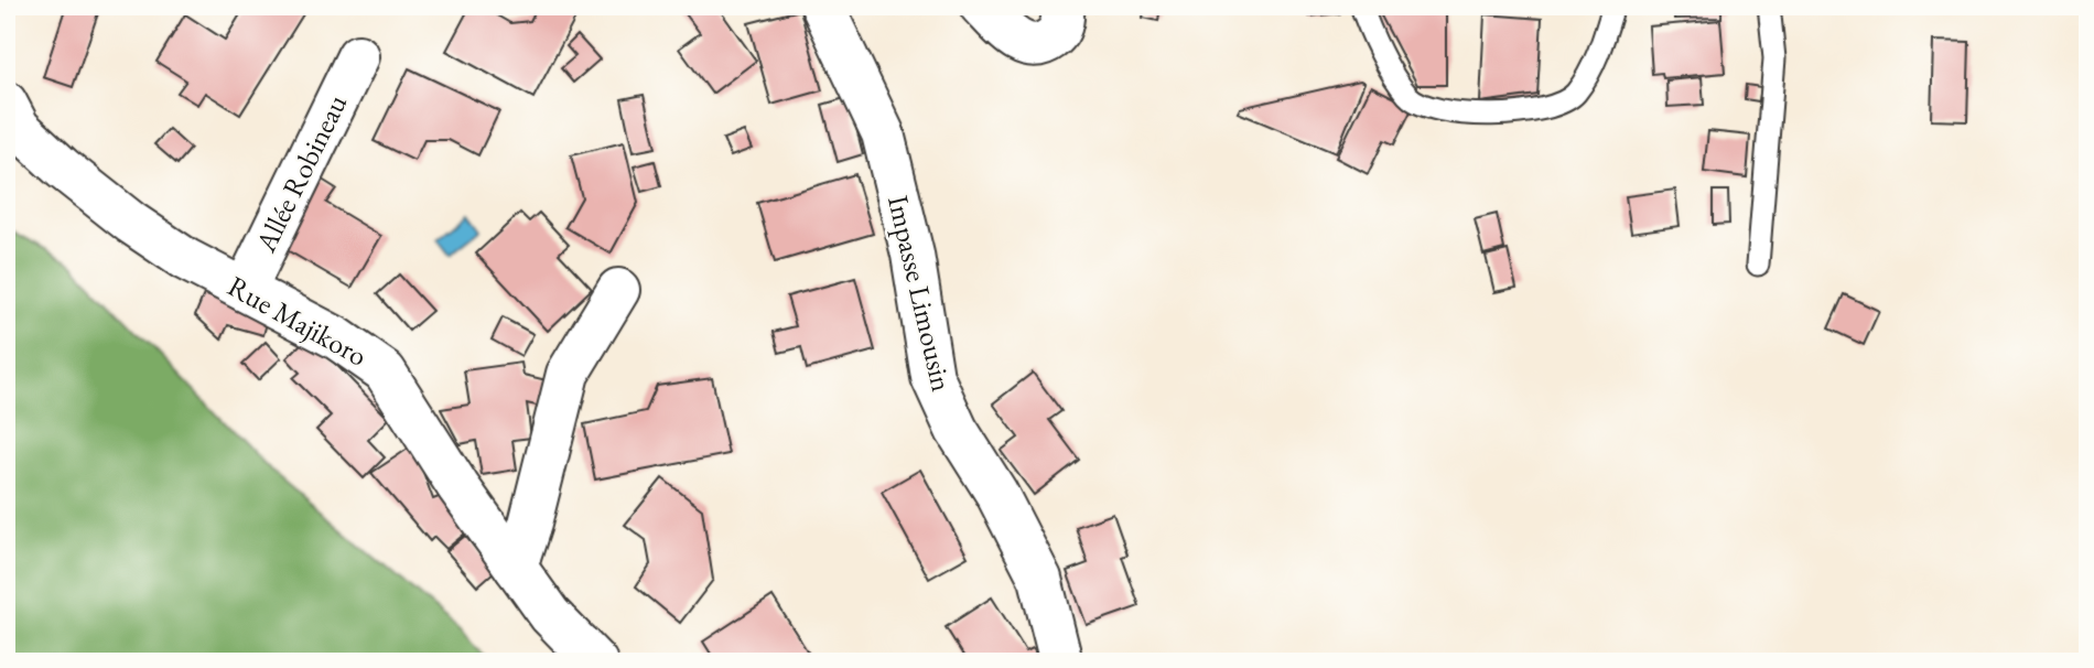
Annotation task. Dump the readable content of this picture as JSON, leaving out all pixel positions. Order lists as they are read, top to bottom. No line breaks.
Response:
{"streets":{"street":["Allée Robineau","Impasse Limousin","Rue Majikoro"]},"crossings":[["Allée Robineau","Rue Majikoro"]]}
